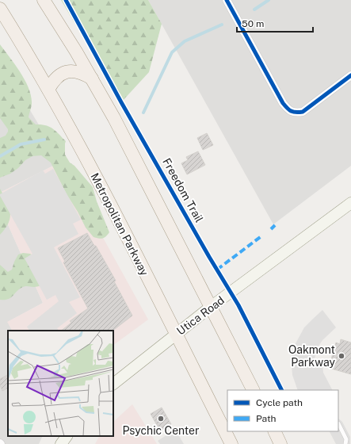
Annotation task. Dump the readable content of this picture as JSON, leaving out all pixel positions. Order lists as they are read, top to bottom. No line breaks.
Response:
{"streets":{"main road":["Metropolitan Parkway","Utica Road"],"cycle path":["Freedom Trail"]},"crossings":[["Metropolitan Parkway","Utica Road"]],"places":["Oakmont Parkway","Psychic Center"],"legend":["Cycle path","Path"],"scale_bar":"50 m"}
